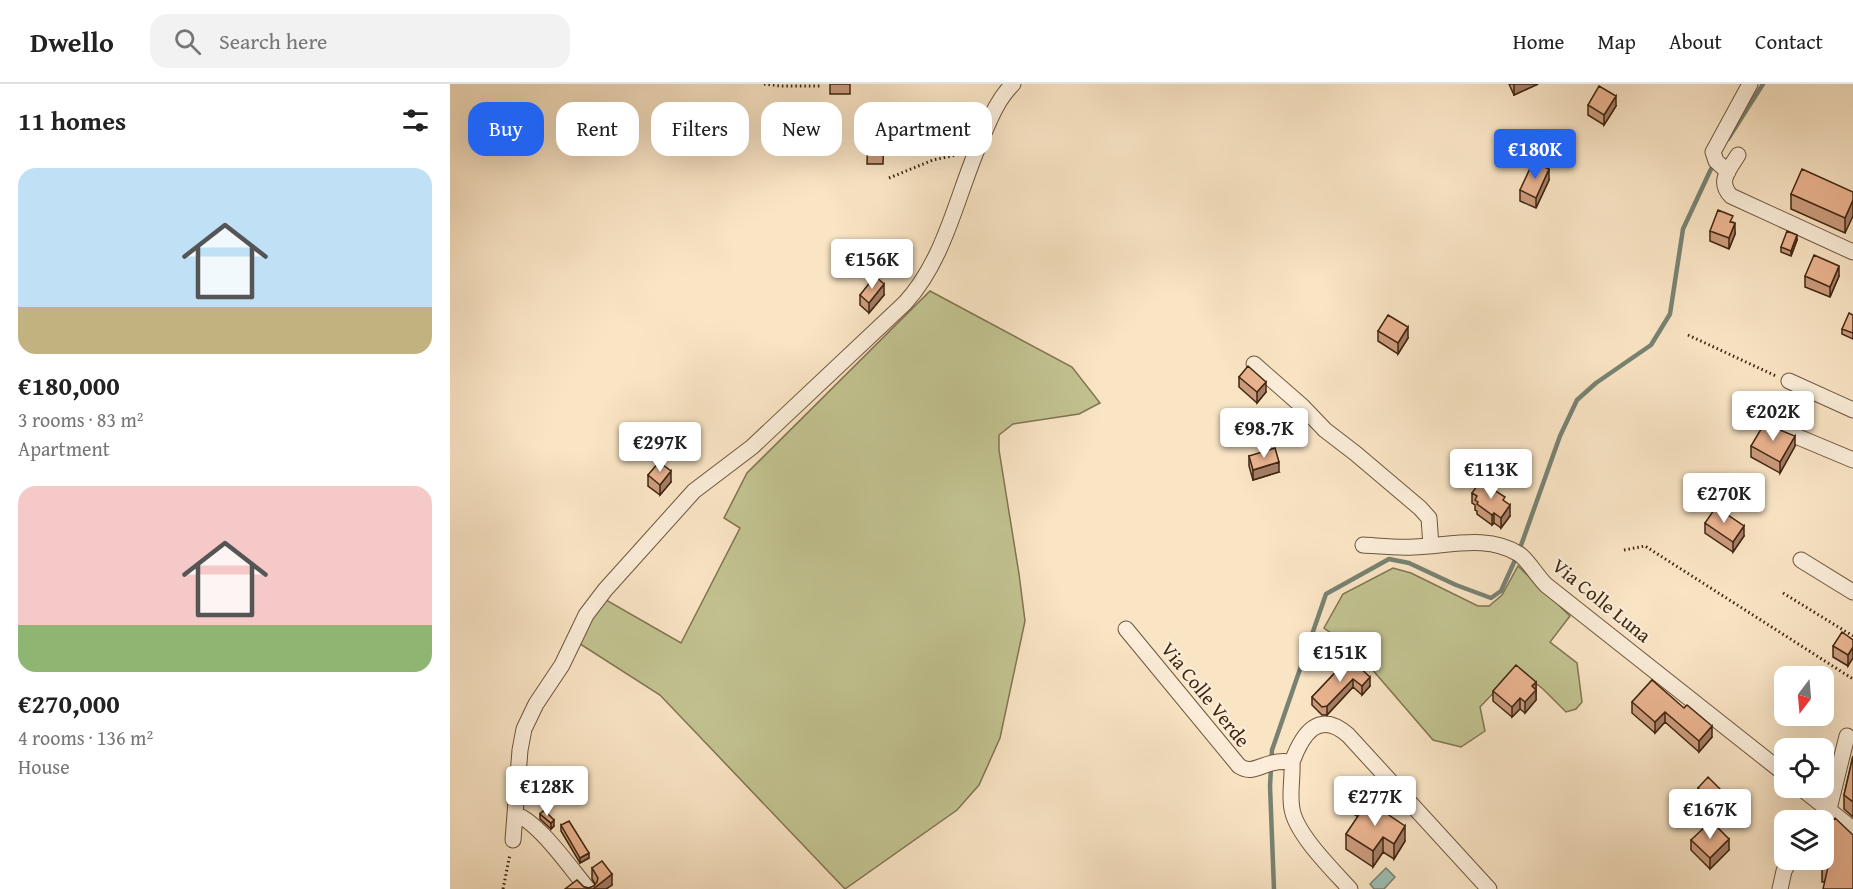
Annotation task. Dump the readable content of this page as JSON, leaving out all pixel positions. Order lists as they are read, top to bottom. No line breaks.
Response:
{"streets":{"street":["Via Colle Luna","Via Colle Verde"]},"north":"bottom","page":{"header":"Dwello","search":"Search here","nav":["Home","Map","About","Contact"],"heading":"11 homes","chip":["Buy","Rent","Filters","New","Apartment"],"price":["€180K","€156K","€202K","€98.7K","€297K","€113K","€270K","€151K","€128K","€277K","€167K"],"list":[{"name":"€180,000","note":"3 rooms · 83 m² · Apartment"},{"name":"€270,000","note":"4 rooms · 136 m² · House"}]}}
